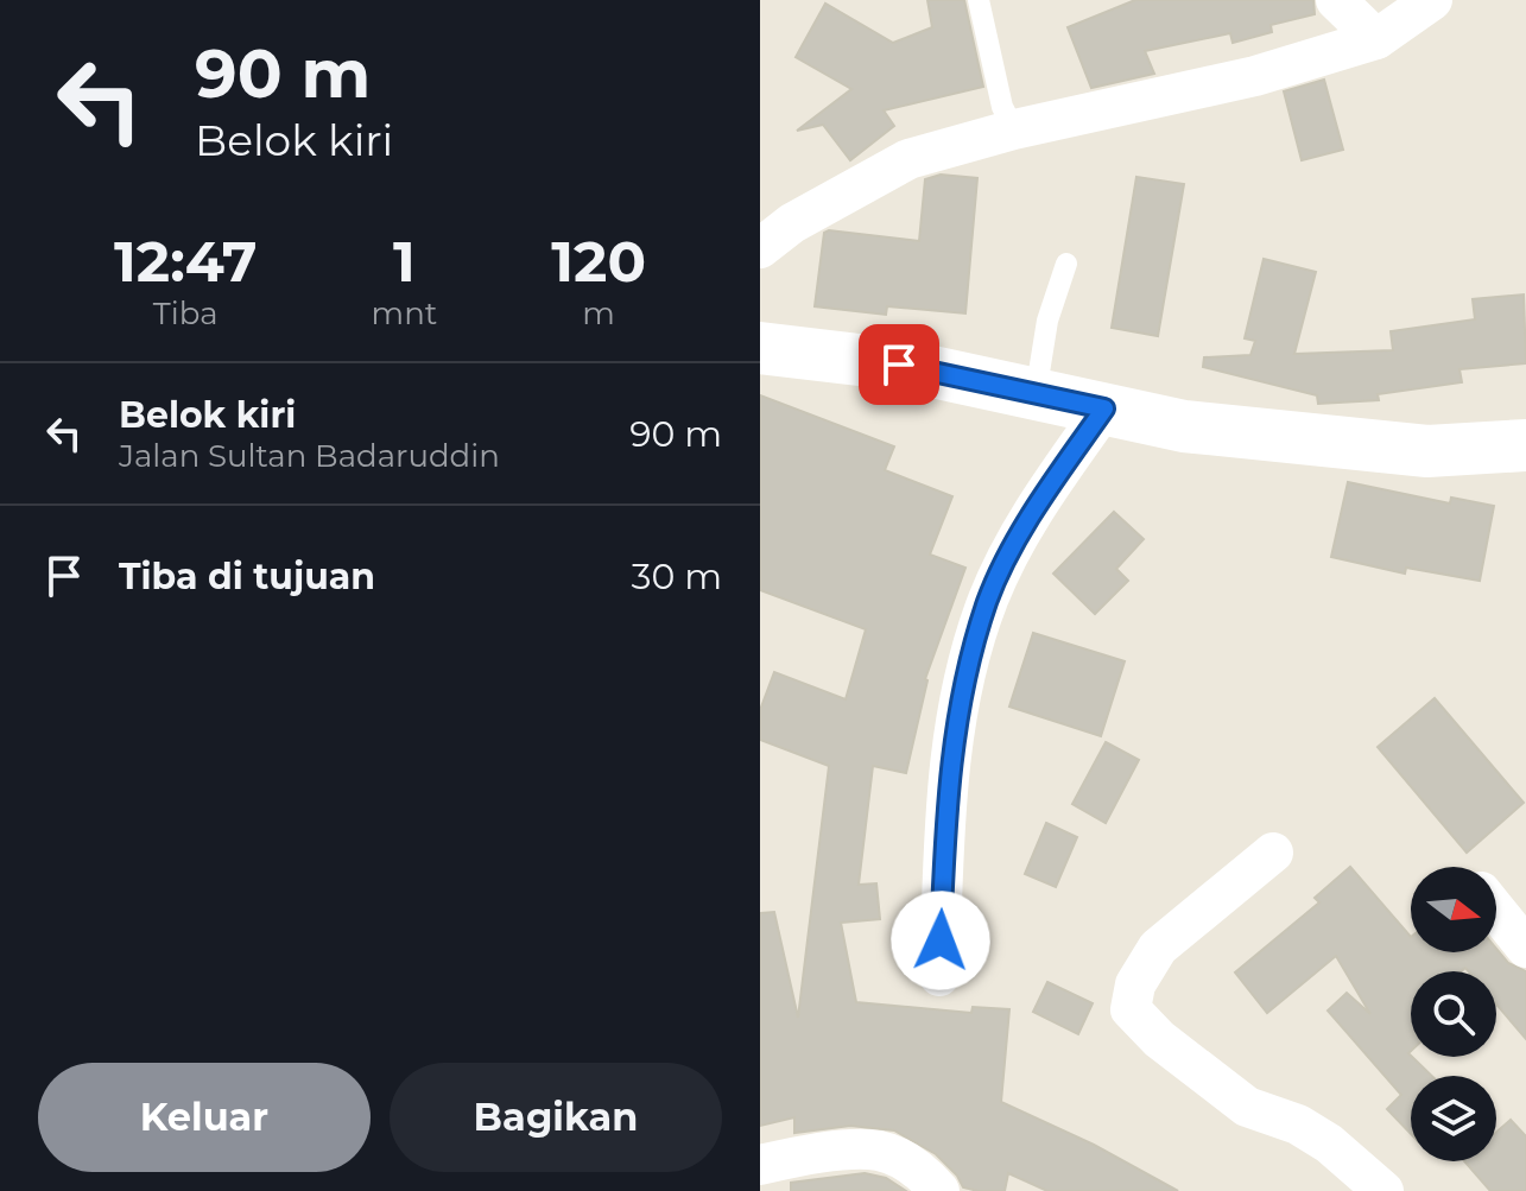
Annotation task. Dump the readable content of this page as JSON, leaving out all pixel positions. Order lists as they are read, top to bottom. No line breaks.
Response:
{"north":"right","page":{"turn":["90 m","Belok kiri"],"eta":["12:47","Tiba","1","mnt","120","m"],"list":[{"name":"Belok kiri","note":"Jalan Sultan Badaruddin","value":"90 m"},{"name":"Tiba di tujuan","value":"30 m"}],"buttons":["Keluar","Bagikan"]}}
